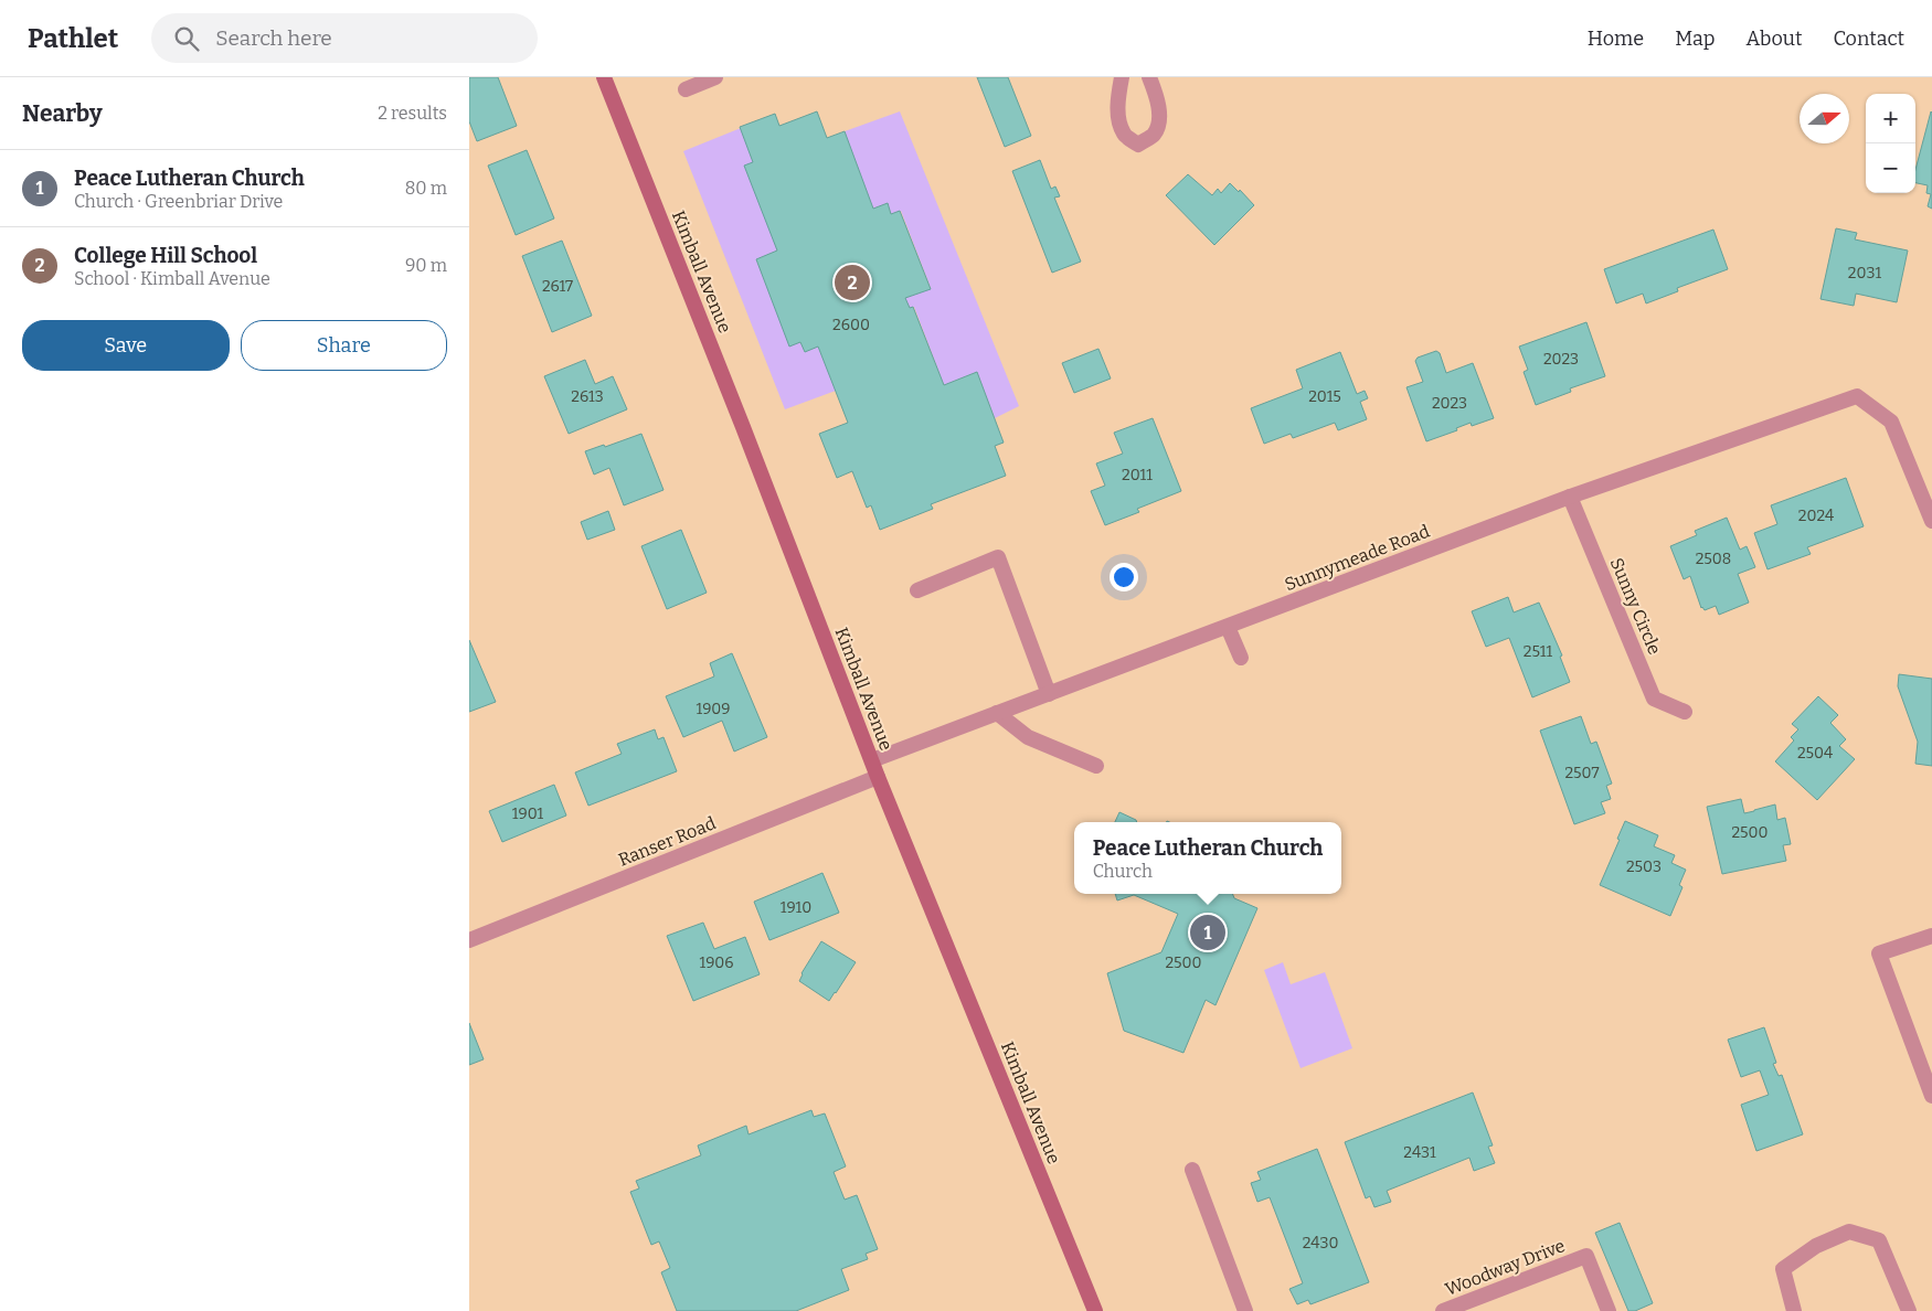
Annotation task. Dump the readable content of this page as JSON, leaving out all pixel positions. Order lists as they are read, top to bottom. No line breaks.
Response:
{"streets":{"main road":["Kimball Avenue"],"street":["Sunnymeade Road","Sunny Circle","Ranser Road","Woodway Drive"]},"crossings":[["Kimball Avenue","Sunnymeade Road"],["Kimball Avenue","Ranser Road"],["Sunnymeade Road","Sunny Circle"]],"house_numbers":["2031","2617","2600","2023","2613","2015","2023","2011","2024","2508","2511","1909","2504","2507","1901","2500","2503","1910","1906","2500","2431","2430"],"north":"right","page":{"header":"Pathlet","search":"Search here","nav":["Home","Map","About","Contact"],"heading":["Nearby","2 results"],"map_buttons":["+","−"],"list":[{"mark":"1","name":"Peace Lutheran Church","note":"Church · Greenbriar Drive","value":"80 m"},{"mark":"2","name":"College Hill School","note":"School · Kimball Avenue","value":"90 m"}],"pins":["2","1"],"buttons":["Save","Share"],"popup":["Peace Lutheran Church","Church"]}}
